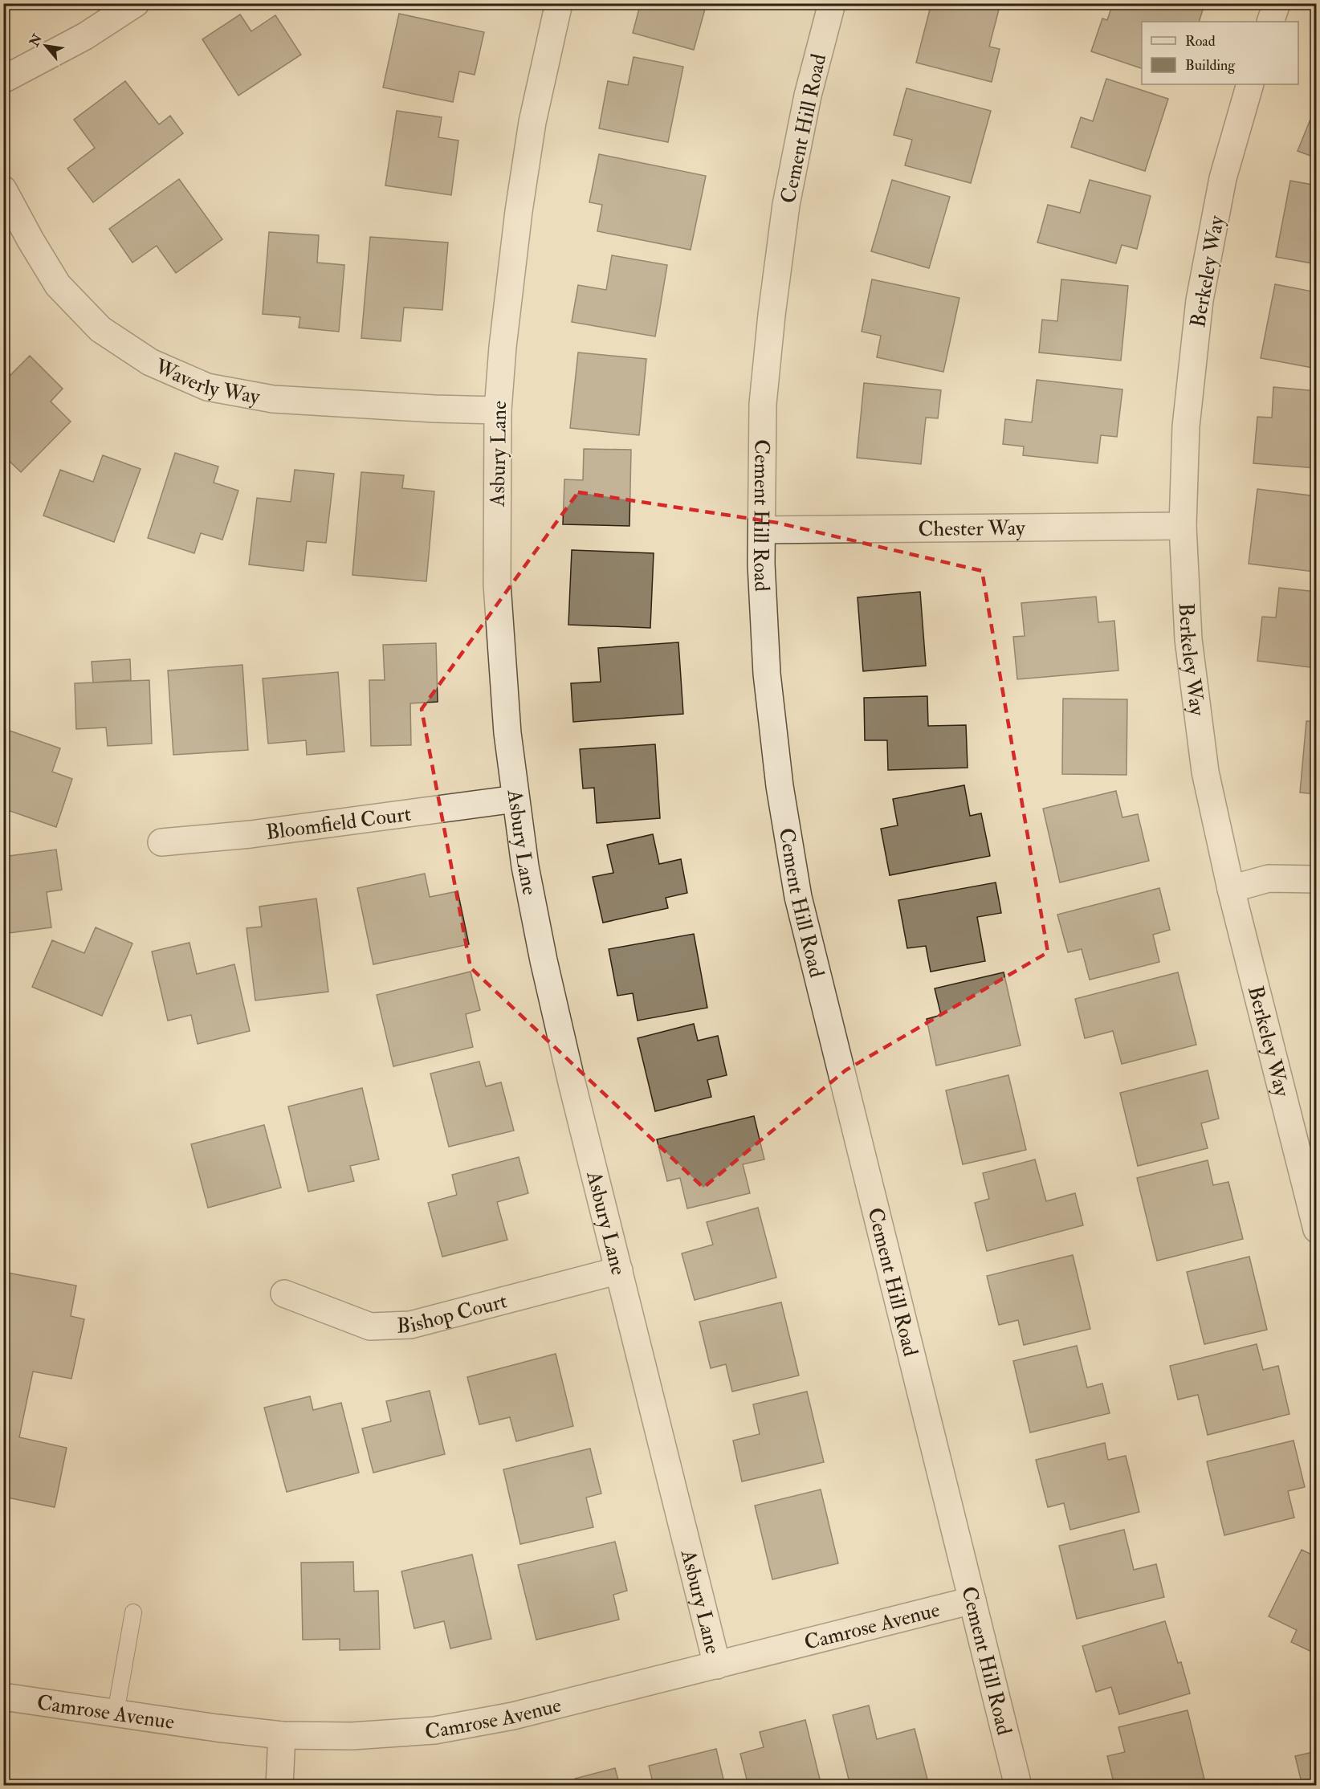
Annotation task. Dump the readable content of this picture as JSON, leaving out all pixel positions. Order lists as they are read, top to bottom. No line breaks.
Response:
{"streets":{"street":["Cement Hill Road","Berkeley Way","Waverly Way","Asbury Lane","Chester Way","Bloomfield Court","Bishop Court","Camrose Avenue"]},"crossings":[["Cement Hill Road","Chester Way"],["Cement Hill Road","Camrose Avenue"],["Berkeley Way","Chester Way"],["Waverly Way","Asbury Lane"],["Asbury Lane","Bloomfield Court"],["Asbury Lane","Bishop Court"],["Asbury Lane","Camrose Avenue"]],"legend":["Road","Building"],"north":"top left"}
